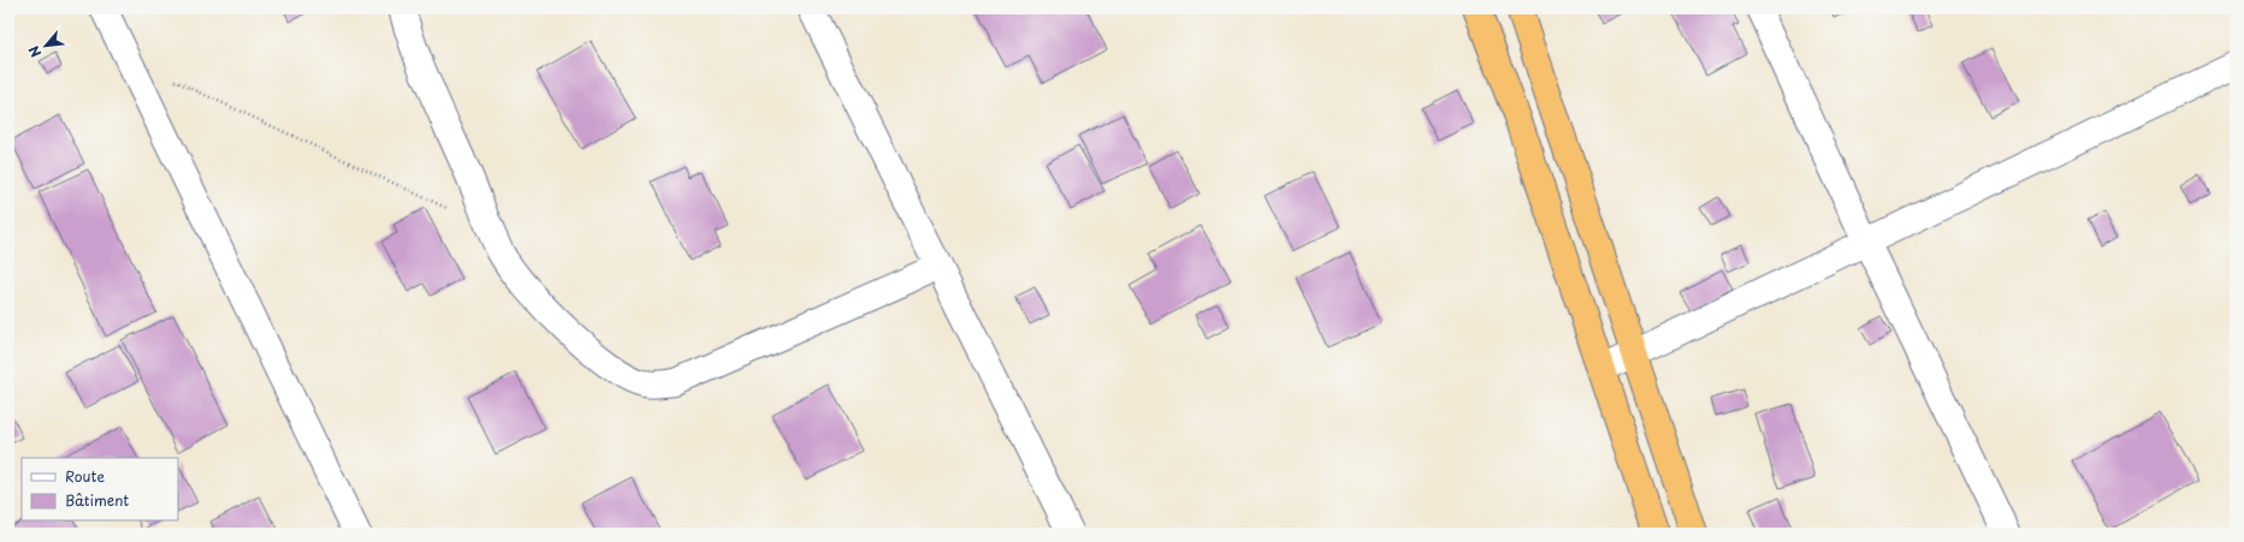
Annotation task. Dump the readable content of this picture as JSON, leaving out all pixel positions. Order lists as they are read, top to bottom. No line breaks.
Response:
{"legend":["Route","Bâtiment"],"north":"bottom left"}
